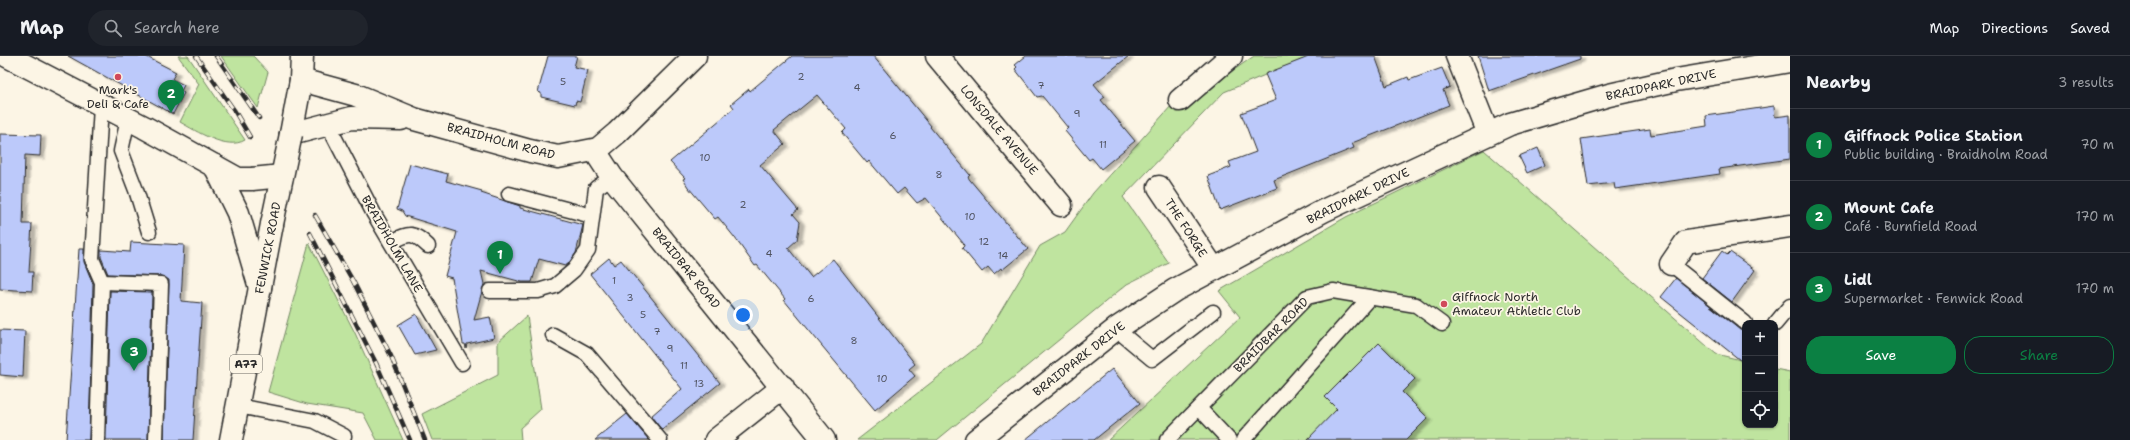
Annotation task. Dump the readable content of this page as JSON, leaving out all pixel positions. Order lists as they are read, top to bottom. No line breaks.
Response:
{"streets":{"street":["BRAIDPARK DRIVE","LONSDALE AVENUE","BRAIDHOLM ROAD","THE FORGE","FENWICK ROAD","BRAIDBAR ROAD","A77"],"lane":["BRAIDHOLM LANE"]},"crossings":[["BRAIDPARK DRIVE","THE FORGE"],["BRAIDHOLM ROAD","BRAIDHOLM LANE"],["BRAIDHOLM ROAD","FENWICK ROAD"],["BRAIDHOLM ROAD","BRAIDBAR ROAD"]],"places":["Mark's Deli & Cafe","Giffnock North Amateur Athletic Club"],"house_numbers":["2","5","7","4","9","6","11","10","8","2","10","12","4","14","1","3","6","5","7","8","9","11","10","13"],"page":{"header":"Map","search":"Search here","nav":["Map","Directions","Saved"],"heading":["Nearby","3 results"],"pins":["2","1","3"],"list":[{"mark":"1","name":"Giffnock Police Station","note":"Public building · Braidholm Road","value":"70 m"},{"mark":"2","name":"Mount Cafe","note":"Café · Burnfield Road","value":"170 m"},{"mark":"3","name":"Lidl","note":"Supermarket · Fenwick Road","value":"170 m"}],"map_buttons":["+","−"],"buttons":["Save","Share"]}}
